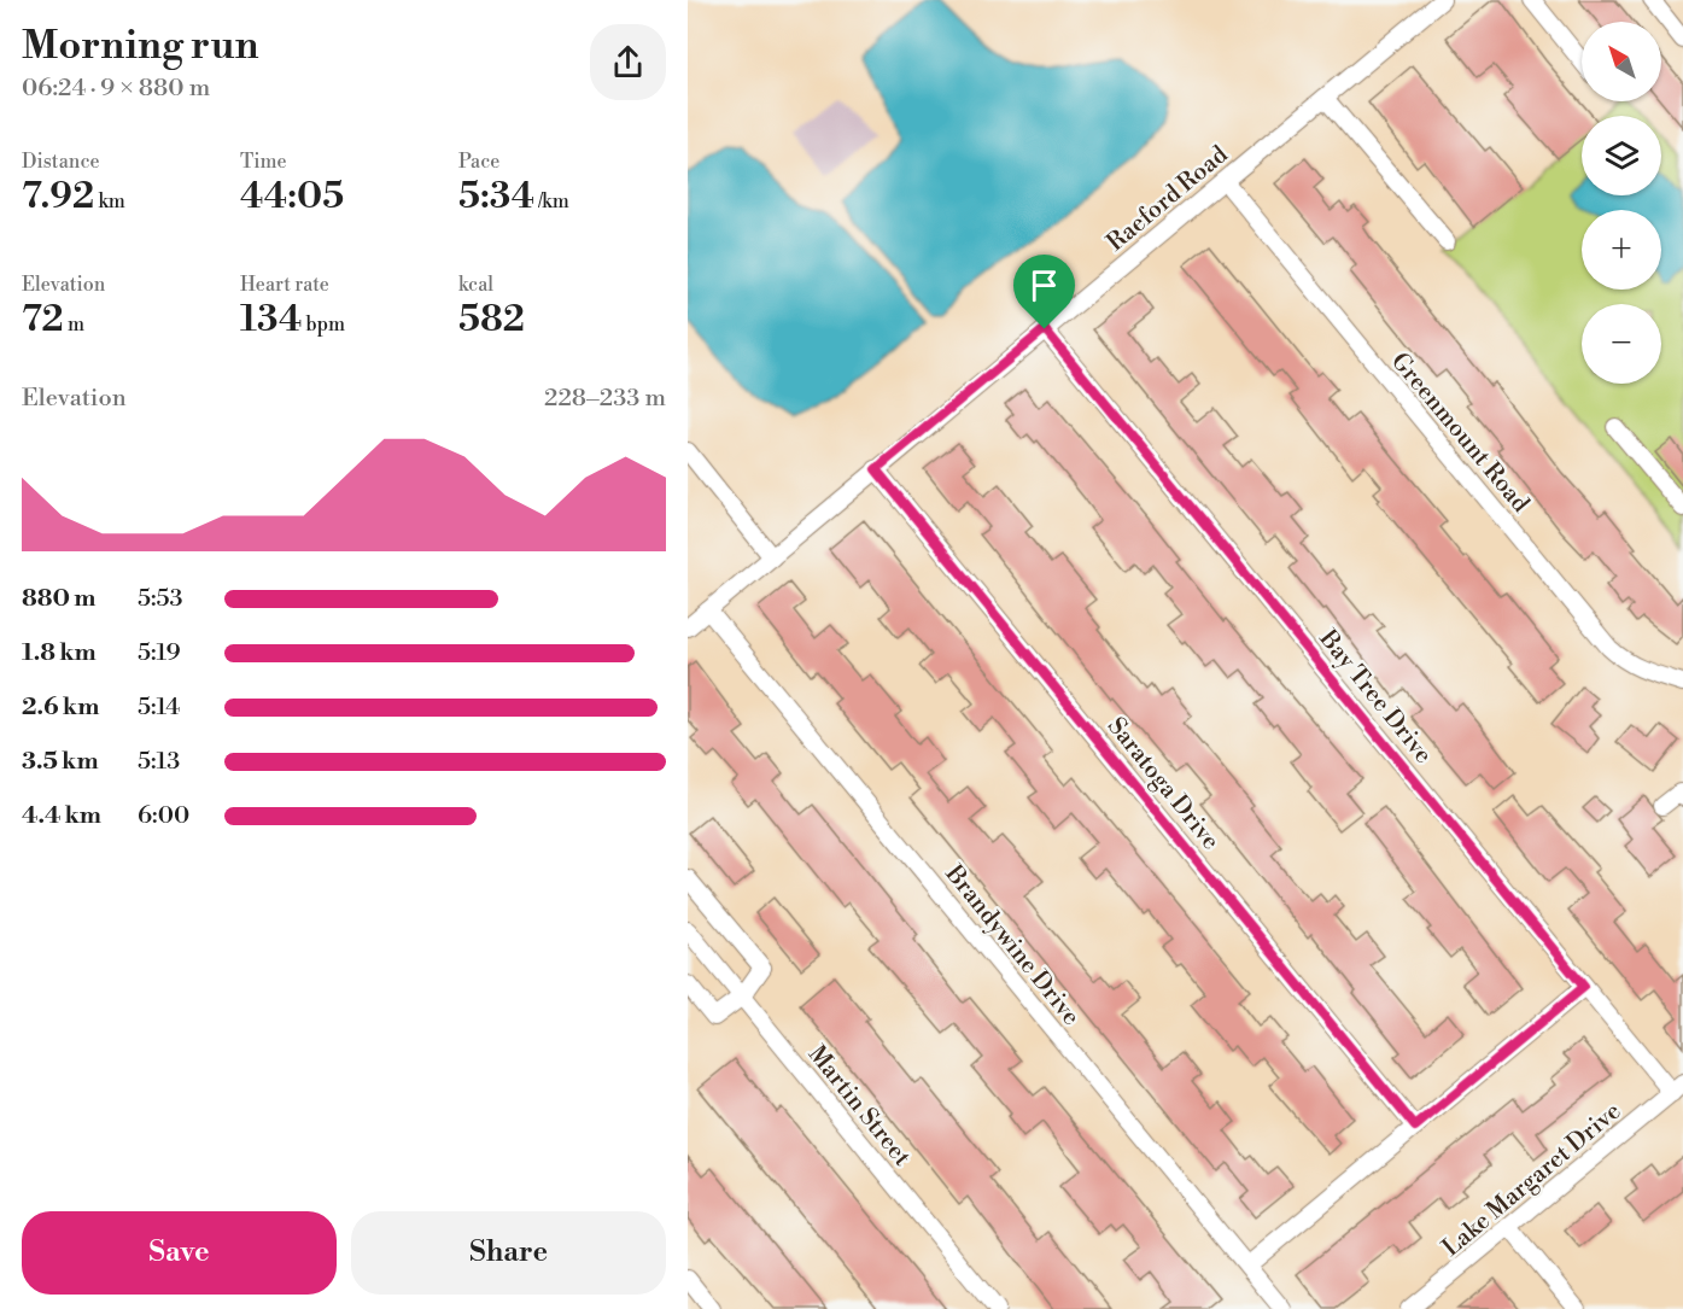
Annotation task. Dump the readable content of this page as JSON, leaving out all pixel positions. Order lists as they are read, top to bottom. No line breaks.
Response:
{"streets":{"street":["Raeford Road","Greenmount Road","Bay Tree Drive","Saratoga Drive","Brandywine Drive","Martin Street","Lake Margaret Drive"]},"crossings":[["Raeford Road","Greenmount Road"],["Raeford Road","Bay Tree Drive"],["Raeford Road","Saratoga Drive"],["Raeford Road","Brandywine Drive"],["Bay Tree Drive","Lake Margaret Drive"]],"north":"top left","page":{"heading":["Morning run","06:24 · 9 × 880 m"],"map_buttons":["+","−"],"stats":[["Distance","7.92 km"],["Time","44:05"],["Pace","5:34 /km"],["Elevation","72 m"],["Heart rate","134 bpm"],["kcal","582"]],"chart":["Elevation","228–233 m"],"list":[{"name":"880 m","note":"5:53"},{"name":"1.8 km","note":"5:19"},{"name":"2.6 km","note":"5:14"},{"name":"3.5 km","note":"5:13"},{"name":"4.4 km","note":"6:00"}],"buttons":["Save","Share"]}}
